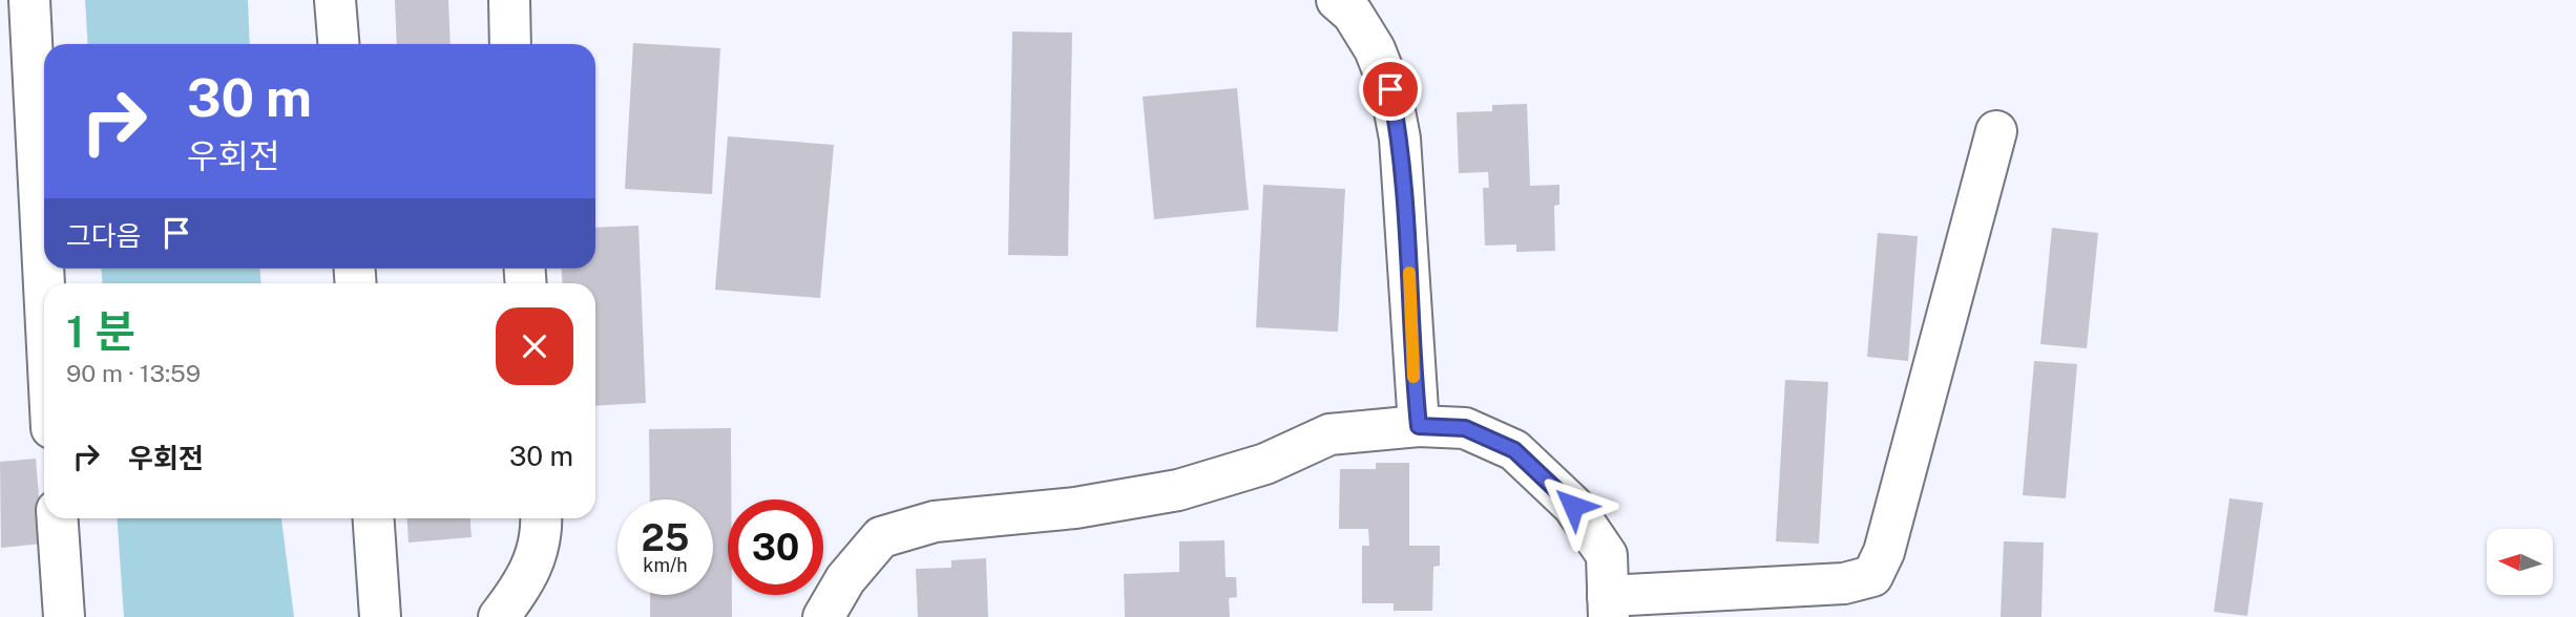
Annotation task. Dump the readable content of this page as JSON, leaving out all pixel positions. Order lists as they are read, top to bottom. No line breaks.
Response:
{"north":"left","page":{"turn":["30 m","우회전"],"then":"그다음","heading":["1 분","90 m · 13:59"],"list":[{"name":"우회전","value":"30 m"}],"speed":"25 km/h","limit":"30"}}
